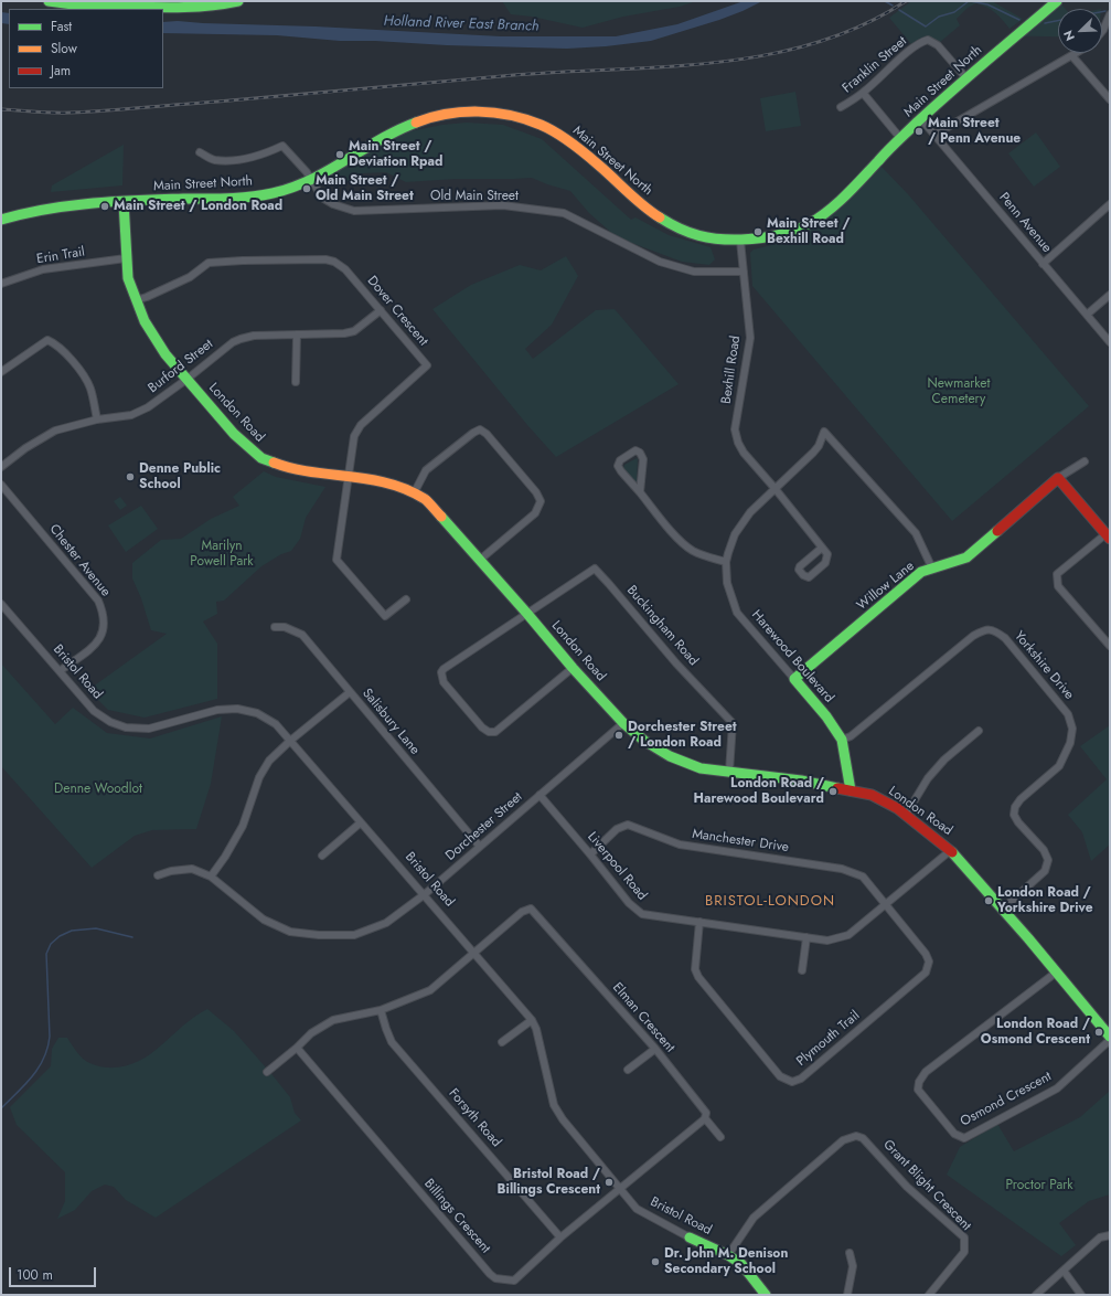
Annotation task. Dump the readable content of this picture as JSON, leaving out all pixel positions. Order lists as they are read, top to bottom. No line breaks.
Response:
{"streets":{"street":["Franklin Street","Main Street North","Old Main Street","Penn Avenue","Erin Trail","Dover Crescent","Burford Street","Bexhill Road","London Road","Chester Avenue","Willow Lane","Buckingham Road","Harewood Boulevard","Yorkshire Drive","Bristol Road","Salisbury Lane","Dorchester Street","Manchester Drive","Liverpool Road","Elman Crescent","Plymouth Trail","Osmond Crescent","Forsyth Road","Grant Blight Crescent","Billings Crescent"]},"crossings":[["Franklin Street","Main Street North"],["Main Street North","Old Main Street"],["Main Street North","Penn Avenue"],["Main Street North","Bexhill Road"],["Main Street North","London Road"],["Old Main Street","Bexhill Road"],["Erin Trail","London Road"],["Dover Crescent","Burford Street"],["Dover Crescent","London Road"],["Burford Street","London Road"],["Bexhill Road","Harewood Boulevard"],["London Road","Buckingham Road"],["London Road","Harewood Boulevard"],["London Road","Yorkshire Drive"],["London Road","Dorchester Street"],["London Road","Liverpool Road"],["London Road","Osmond Crescent"],["Chester Avenue","Bristol Road"],["Willow Lane","Harewood Boulevard"],["Harewood Boulevard","Yorkshire Drive"],["Bristol Road","Dorchester Street"],["Bristol Road","Elman Crescent"],["Bristol Road","Grant Blight Crescent"],["Bristol Road","Billings Crescent"],["Salisbury Lane","Dorchester Street"],["Dorchester Street","Liverpool Road"],["Manchester Drive","Liverpool Road"],["Manchester Drive","Plymouth Trail"],["Liverpool Road","Plymouth Trail"],["Forsyth Road","Billings Crescent"]],"districts":["BRISTOL-LONDON"],"water":["Holland River East Branch"],"parks":["Newmarket Cemetery","Marilyn Powell Park","Denne Woodlot","Proctor Park"],"places":["Main Street / Penn Avenue","Main Street / Deviation Rpad","Main Street / Old Main Street","Main Street / London Road","Main Street / Bexhill Road","Denne Public School","Dorchester Street / London Road","London Road / Harewood Boulevard","London Road / Yorkshire Drive","London Road / Osmond Crescent","Bristol Road / Billings Crescent","Dr. John M. Denison Secondary School"],"legend":["Fast","Slow","Jam"],"scale_bar":"100 m","north":"bottom left"}
